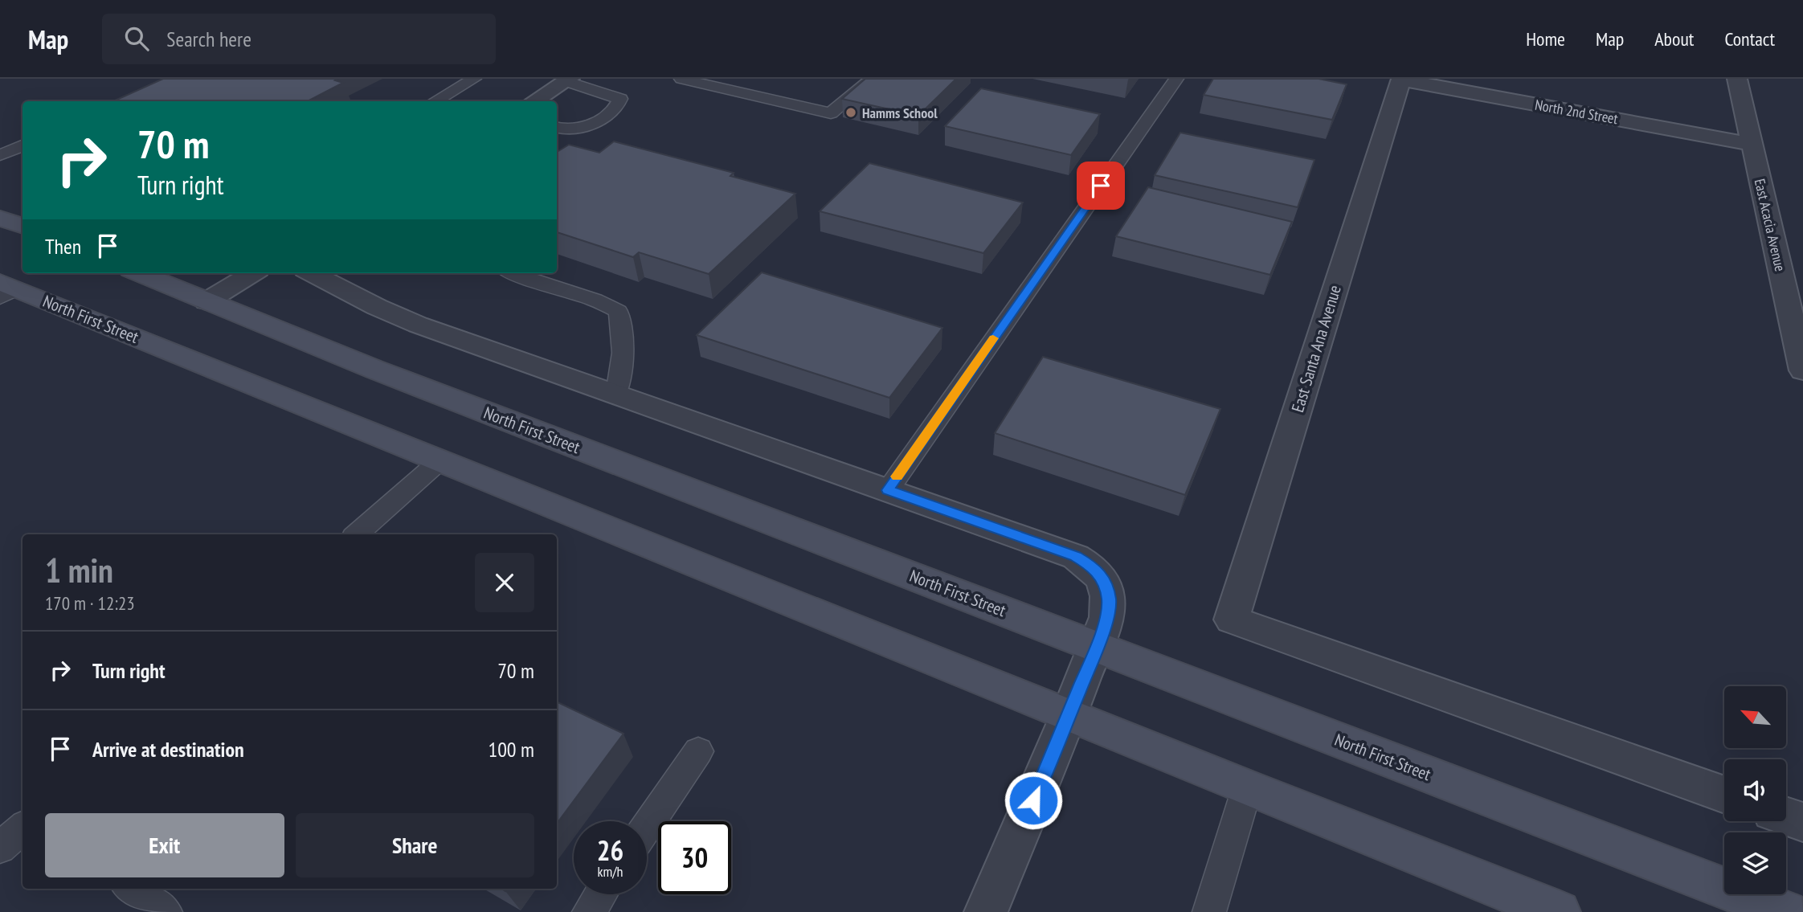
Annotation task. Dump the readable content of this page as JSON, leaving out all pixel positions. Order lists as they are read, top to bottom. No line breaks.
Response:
{"streets":{"main road":["North First Street"],"street":["North 2nd Street","East Acacia Avenue","East Santa Ana Avenue"]},"crossings":[["North 2nd Street","East Acacia Avenue"],["North 2nd Street","East Santa Ana Avenue"]],"places":["Hamms School"],"north":"top left","page":{"header":"Map","search":"Search here","nav":["Home","Map","About","Contact"],"turn":["70 m","Turn right"],"then":"Then","heading":["1 min","170 m · 12:23"],"list":[{"name":"Turn right","value":"70 m"},{"name":"Arrive at destination","value":"100 m"}],"buttons":["Exit","Share"],"speed":"26 km/h","limit":"30"}}
